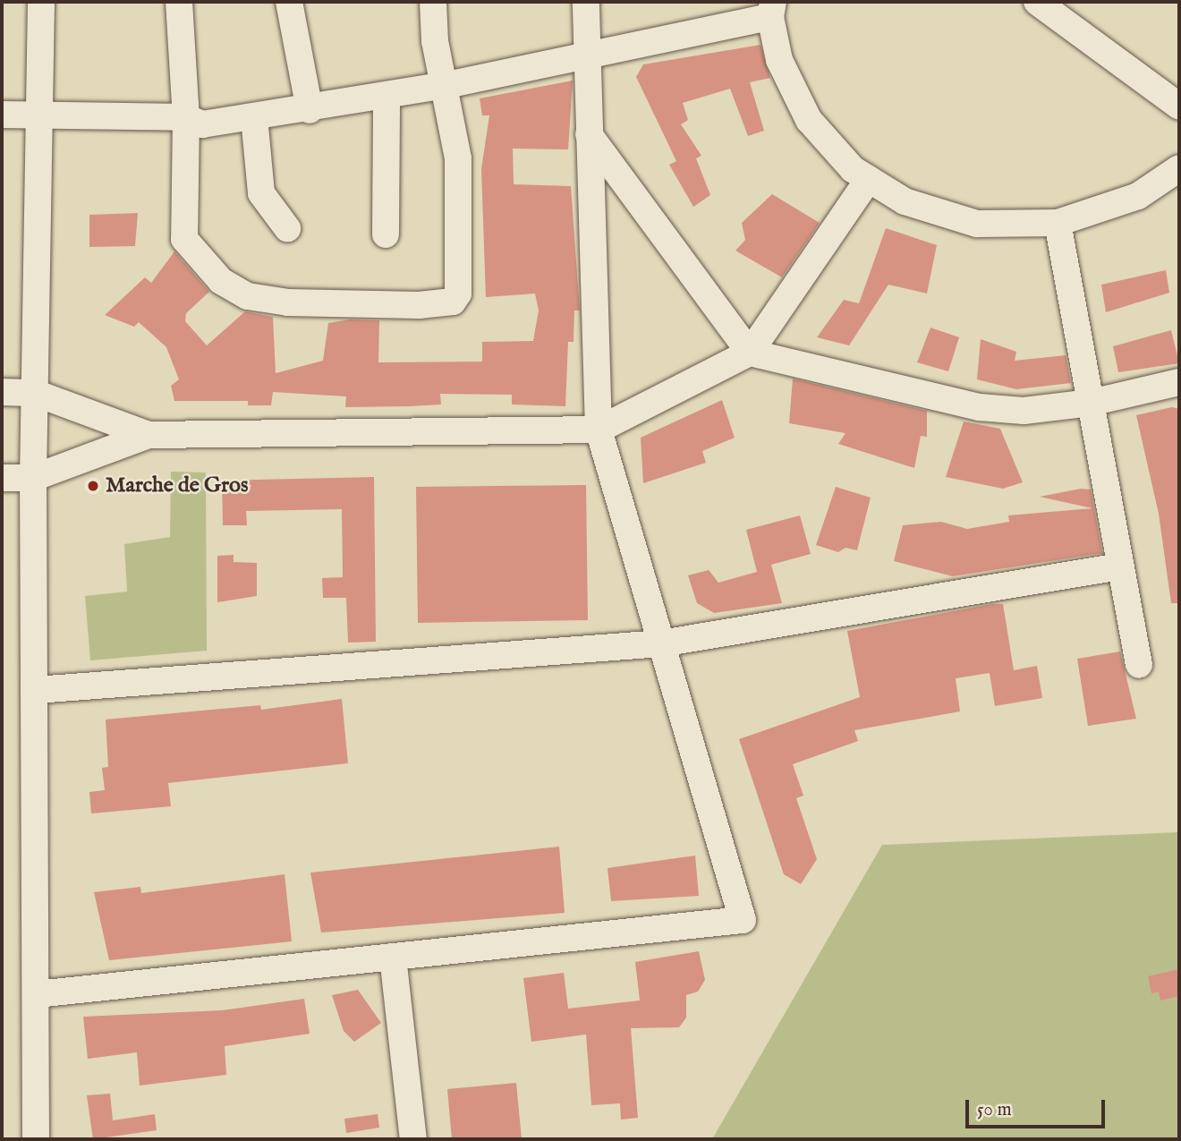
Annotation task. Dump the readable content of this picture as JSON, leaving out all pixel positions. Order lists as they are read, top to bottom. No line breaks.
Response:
{"places":["Marche de Gros"],"scale_bar":"50 m"}
